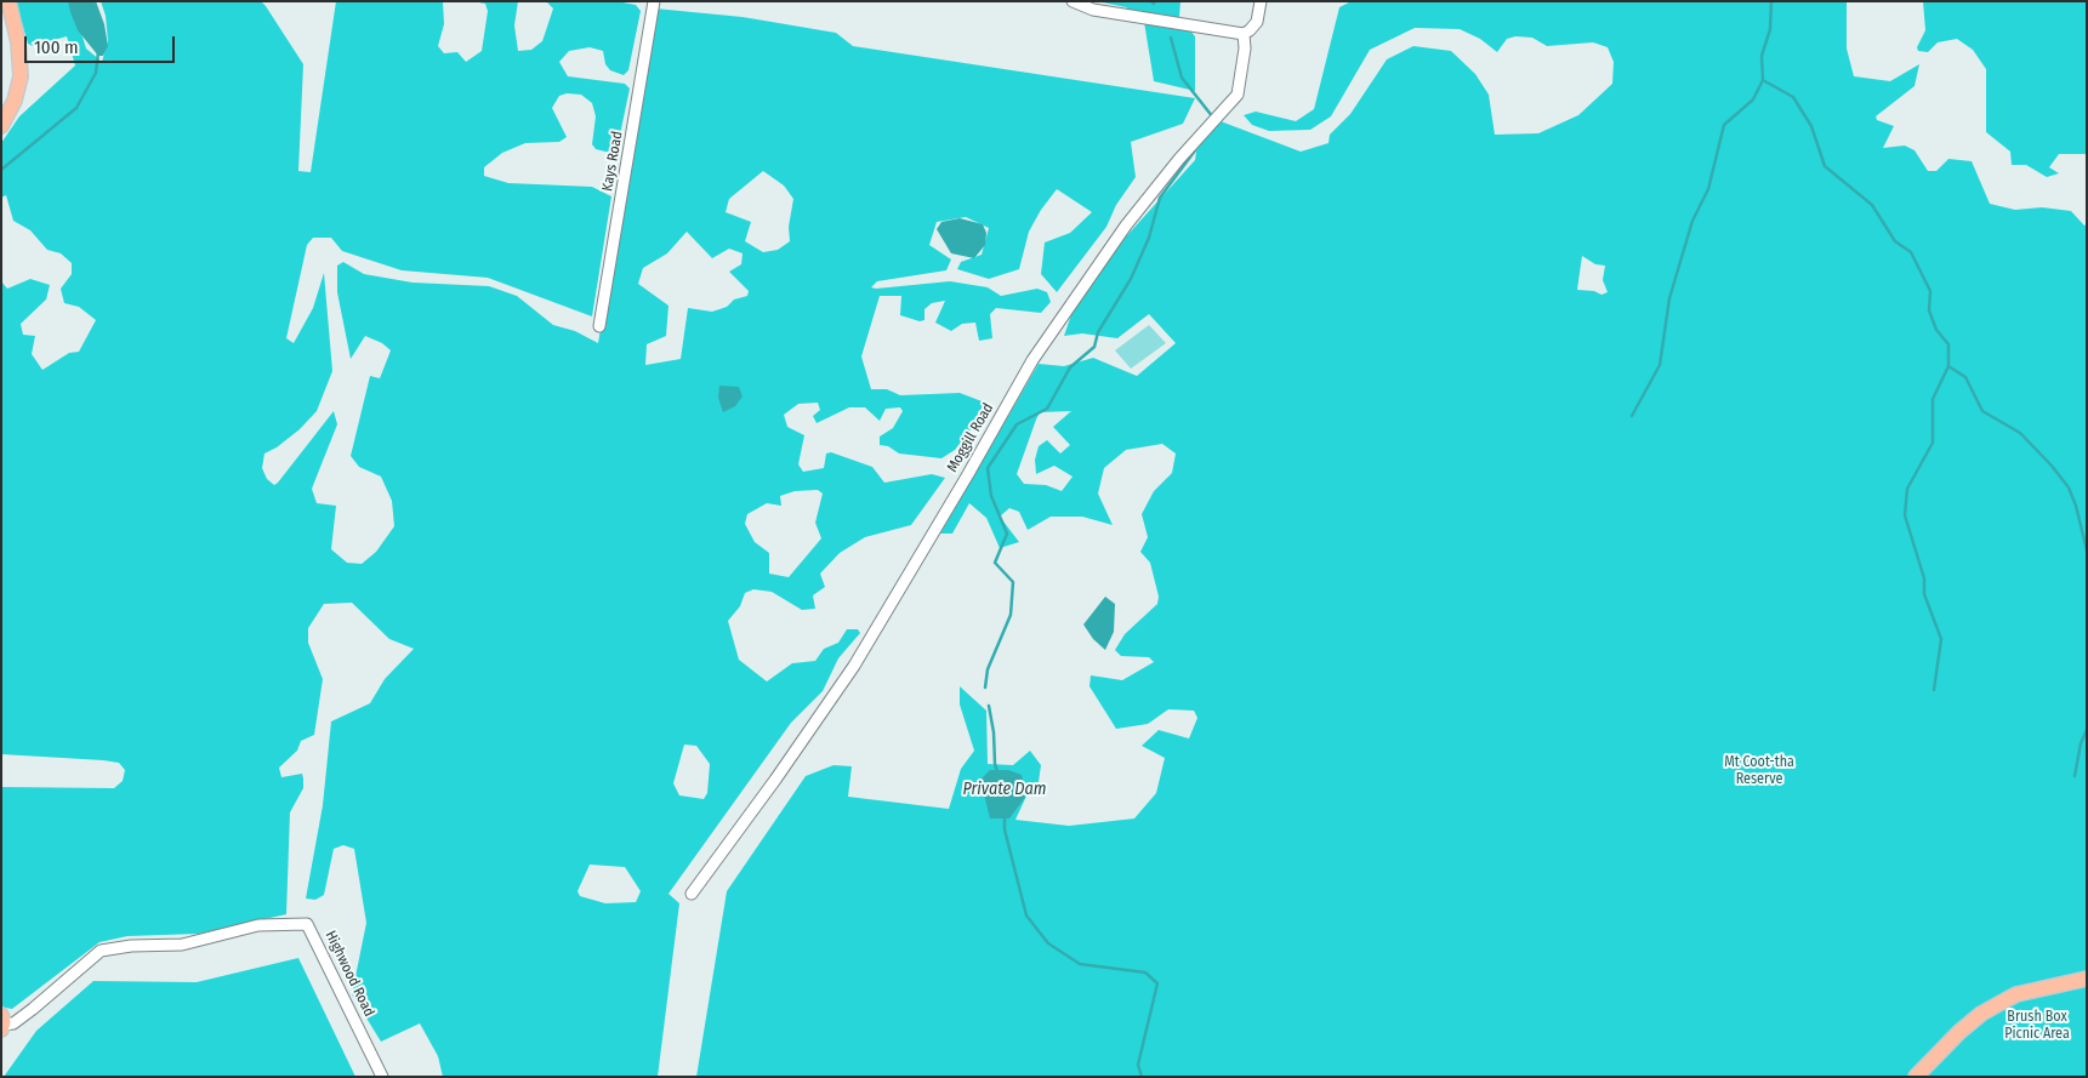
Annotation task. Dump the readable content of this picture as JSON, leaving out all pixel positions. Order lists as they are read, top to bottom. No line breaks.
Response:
{"streets":{"street":["Kays Road","Moggill Road","Highwood Road"]},"water":["Private Dam"],"parks":["Mt Coot-tha Reserve","Brush Box Picnic Area"],"scale_bar":"100 m"}
